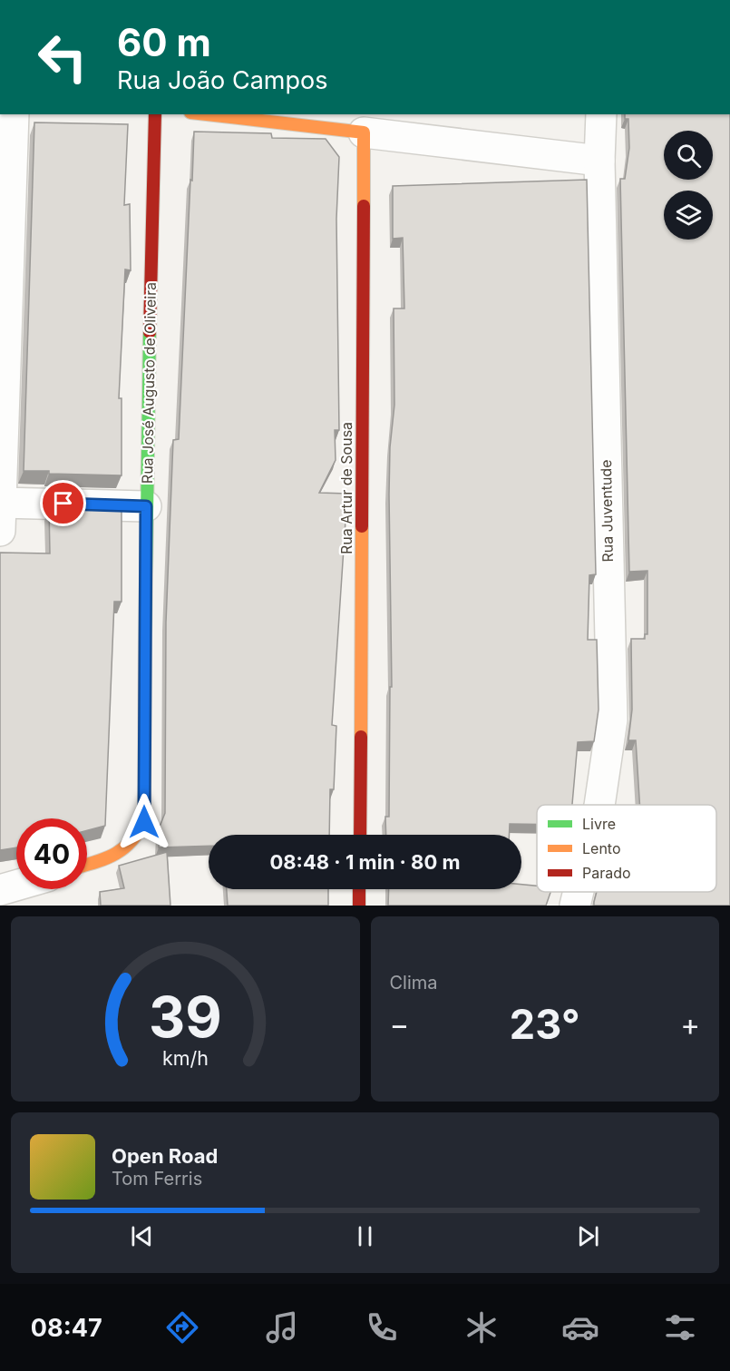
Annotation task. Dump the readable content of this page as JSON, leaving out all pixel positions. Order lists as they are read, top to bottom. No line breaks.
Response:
{"streets":{"street":["Rua José Augusto de Oliveira","Rua Artur de Sousa","Rua Juventude"]},"legend":["Livre","Lento","Parado"],"page":{"turn":["60 m","Rua João Campos"],"limit":"40","trip":"08:48 · 1 min · 80 m","tile":"Clima","heat":["−","23°","+"],"song":["Open Road","Tom Ferris"],"tabs":"08:47","gauge":["39","km/h"]}}
